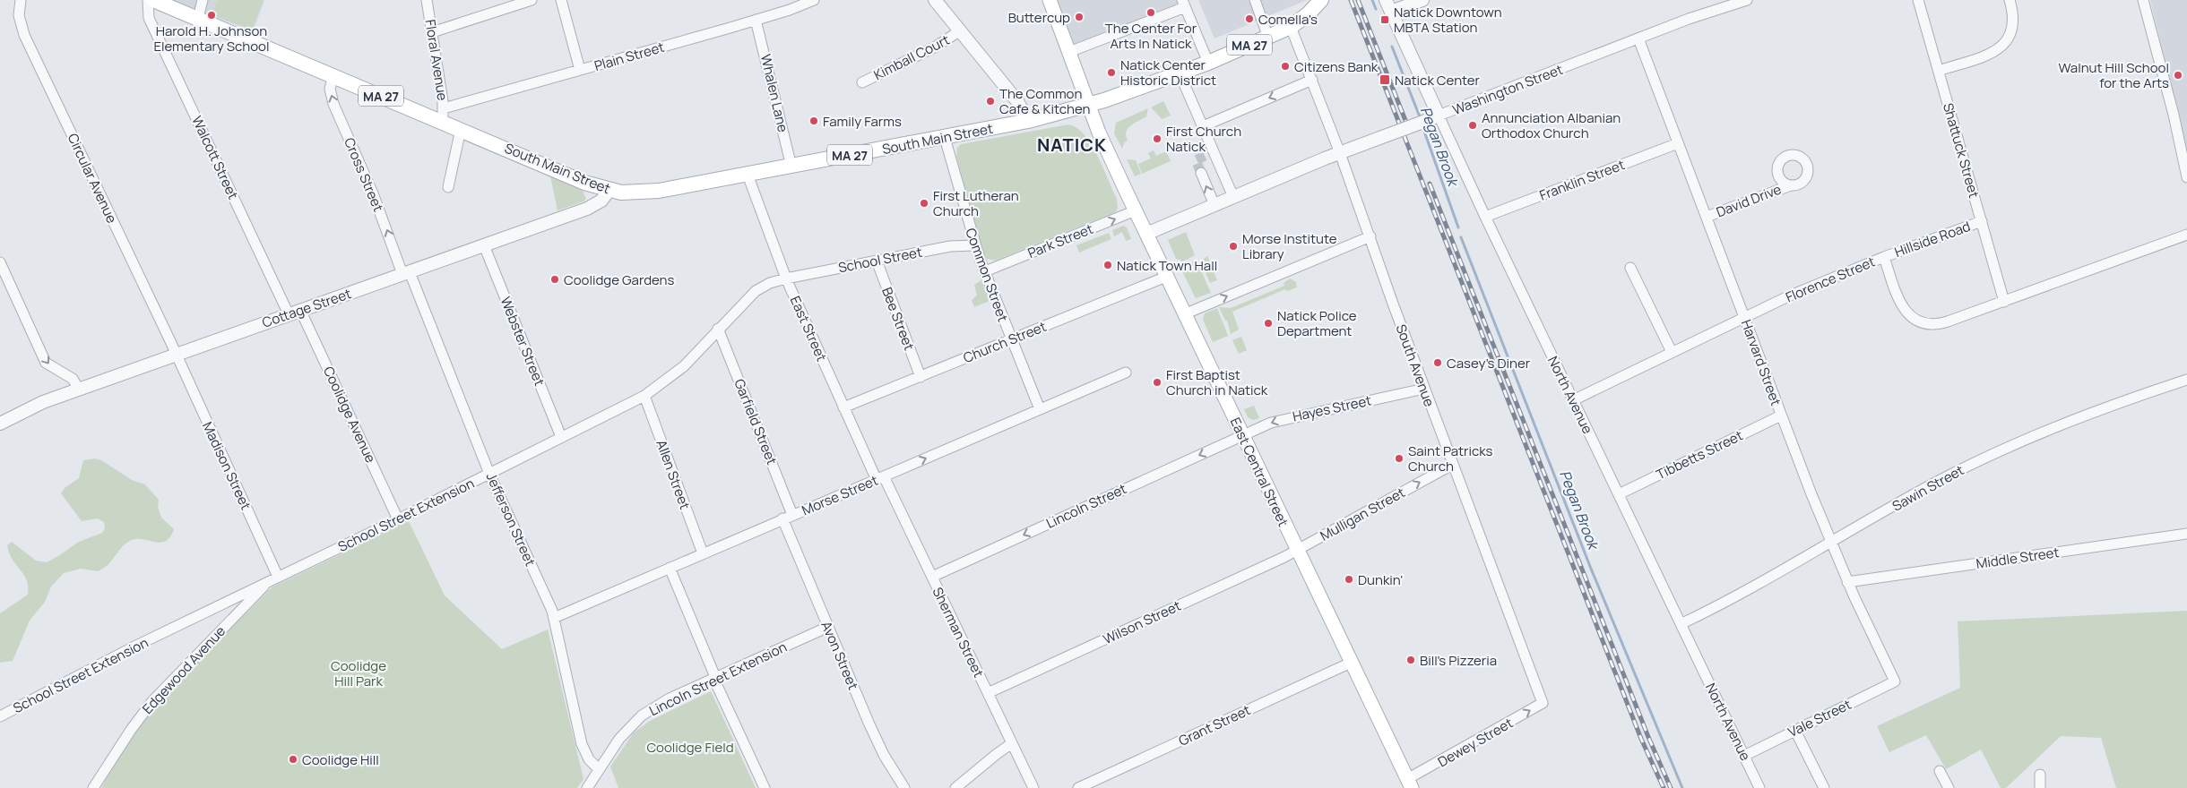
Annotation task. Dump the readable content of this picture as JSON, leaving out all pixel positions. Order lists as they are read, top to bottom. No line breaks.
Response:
{"streets":{"main road":["MA 27","South Main Street","East Central Street"],"street":["Plain Street","Kimball Court","Floral Avenue","Washington Street","Whalen Lane","Shattuck Street","Walcott Street","Cross Street","Circular Avenue","Franklin Street","David Drive","Hillside Road","Park Street","School Street","Common Street","Florence Street","Cottage Street","Bee Street","East Street","Webster Street","Church Street","Harvard Street","South Avenue","North Avenue","Hayes Street","Coolidge Avenue","Garfield Street","Tibbetts Street","Madison Street","Allen Street","Sawin Street","Morse Street","Lincoln Street","Mulligan Street","School Street Extension","Jefferson Street","Middle Street","Wilson Street","Sherman Street","Avon Street","Edgewood Avenue","Lincoln Street Extension","Vale Street","Grant Street","Dewey Street"]},"crossings":[["MA 27","South Main Street"],["MA 27","South Avenue"],["MA 27","East Central Street"],["Plain Street","Floral Avenue"],["Plain Street","Whalen Lane"],["Plain Street","South Main Street"],["Floral Avenue","South Main Street"],["Washington Street","Harvard Street"],["Washington Street","South Avenue"],["Washington Street","North Avenue"],["Washington Street","East Central Street"],["Whalen Lane","South Main Street"],["South Main Street","Cross Street"],["South Main Street","Common Street"],["South Main Street","Cottage Street"],["South Main Street","East Street"],["South Main Street","East Central Street"],["Shattuck Street","Hillside Road"],["Shattuck Street","Florence Street"],["Walcott Street","Cottage Street"],["Walcott Street","Coolidge Avenue"],["Cross Street","Cottage Street"],["Cross Street","Jefferson Street"],["Circular Avenue","Cottage Street"],["Circular Avenue","Madison Street"],["Franklin Street","Harvard Street"],["Franklin Street","North Avenue"],["David Drive","Harvard Street"],["Hillside Road","Florence Street"],["Park Street","Common Street"],["Park Street","East Central Street"],["School Street","Common Street"],["School Street","Bee Street"],["School Street","East Street"],["School Street","School Street Extension"],["Common Street","Church Street"],["Common Street","Morse Street"],["Florence Street","Harvard Street"],["Florence Street","North Avenue"],["Cottage Street","Webster Street"],["Cottage Street","Coolidge Avenue"],["Cottage Street","Madison Street"],["Cottage Street","Jefferson Street"],["Bee Street","Church Street"],["East Street","Church Street"],["East Street","Morse Street"],["East Street","School Street Extension"],["East Street","Sherman Street"],["Webster Street","School Street Extension"],["Church Street","East Central Street"],["Harvard Street","Tibbetts Street"],["Harvard Street","Sawin Street"],["Harvard Street","Middle Street"],["Harvard Street","Vale Street"],["South Avenue","Hayes Street"],["South Avenue","Mulligan Street"],["South Avenue","Dewey Street"],["North Avenue","Tibbetts Street"],["North Avenue","Sawin Street"],["North Avenue","Vale Street"],["Hayes Street","East Central Street"],["Hayes Street","Lincoln Street"],["Coolidge Avenue","School Street Extension"],["Garfield Street","Morse Street"],["Garfield Street","School Street Extension"],["Madison Street","School Street Extension"],["Madison Street","Edgewood Avenue"],["East Central Street","Lincoln Street"],["East Central Street","Mulligan Street"],["East Central Street","Wilson Street"],["East Central Street","Grant Street"],["East Central Street","Dewey Street"],["Allen Street","Morse Street"],["Allen Street","School Street Extension"],["Morse Street","Jefferson Street"],["Morse Street","Sherman Street"],["Morse Street","Avon Street"],["Lincoln Street","Sherman Street"],["Mulligan Street","Wilson Street"],["School Street Extension","Jefferson Street"],["School Street Extension","Edgewood Avenue"],["Jefferson Street","Lincoln Street Extension"],["Wilson Street","Sherman Street"],["Avon Street","Lincoln Street Extension"]],"one_way":["Cross Street","Park Street","Hayes Street","Lincoln Street","Mulligan Street","Dewey Street"],"districts":["NATICK"],"water":["Pegan Brook"],"parks":["Coolidge Hill Park","Coolidge Field"],"places":{"other":["The Center For Arts In Natick","Harold H. Johnson Elementary School","Buttercup","Comella's","Citizens Bank","Natick Center Historic District","Walnut Hill School for the Arts","The Common Cafe & Kitchen","Family Farms","Annunciation Albanian Orthodox Church","First Church Natick","First Lutheran Church","Morse Institute Library","Natick Town Hall","Coolidge Gardens","Natick Police Department","Casey's Diner","First Baptist Church in Natick","Saint Patricks Church","Dunkin'","Bill's Pizzeria","Coolidge Hill"],"transit":["Natick Downtown MBTA Station","Natick Center"]}}
